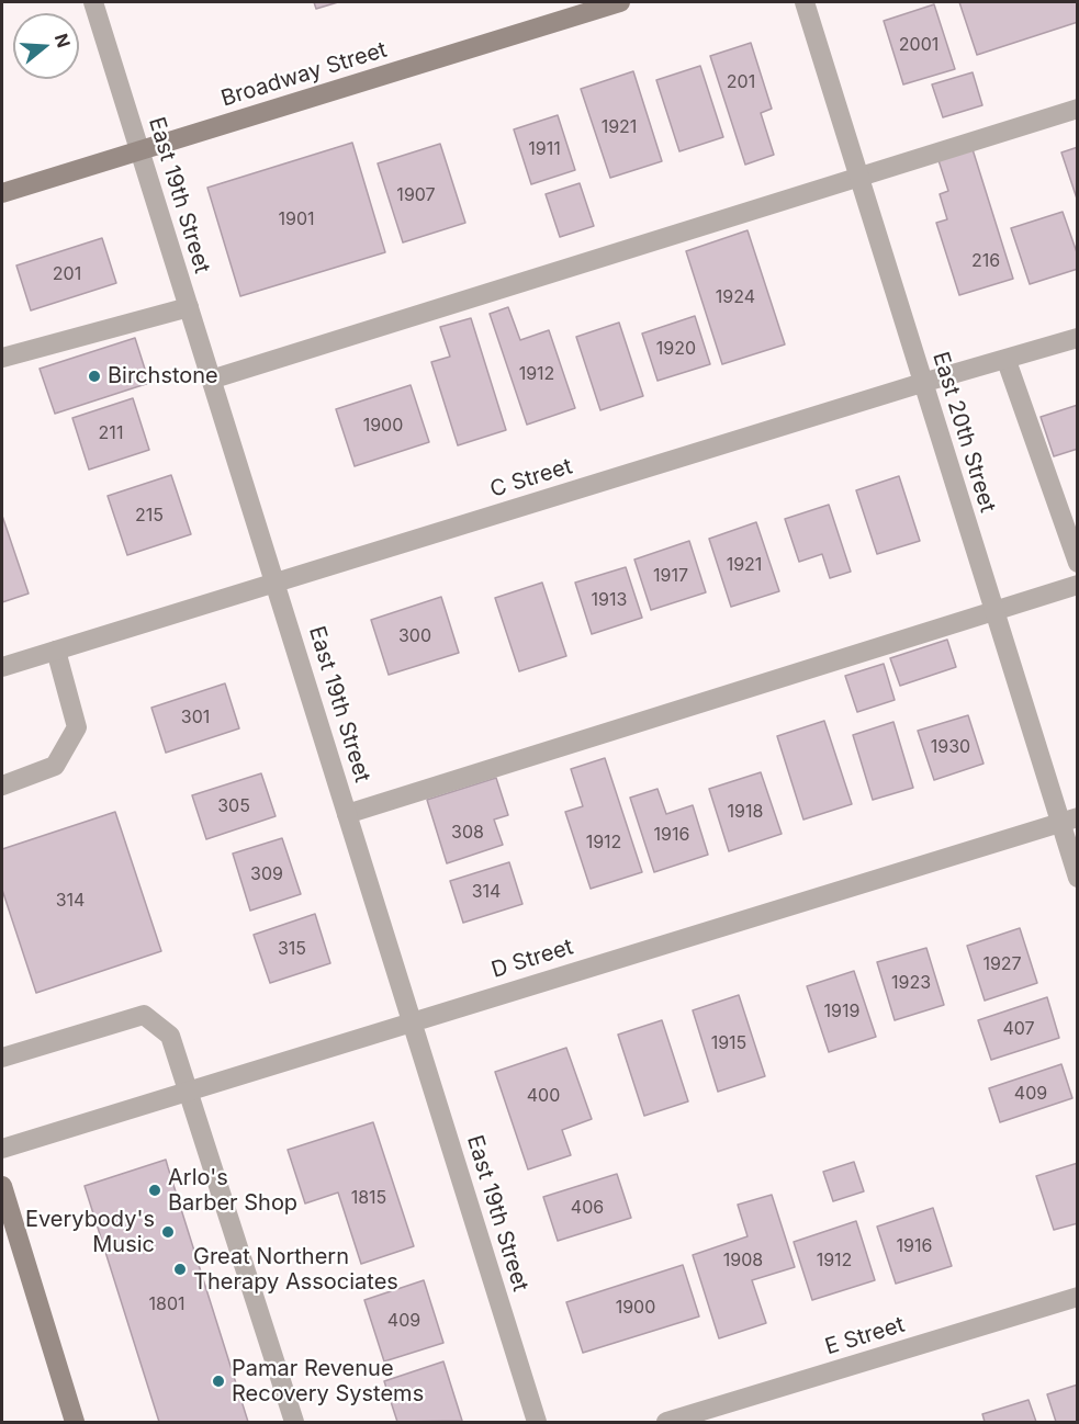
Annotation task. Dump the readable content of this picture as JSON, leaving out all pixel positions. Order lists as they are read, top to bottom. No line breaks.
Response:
{"streets":{"street":["Broadway Street","East 19th Street","East 20th Street","C Street","D Street","E Street"]},"crossings":[["Broadway Street","East 19th Street"],["East 19th Street","C Street"],["East 19th Street","D Street"],["East 20th Street","C Street"],["East 20th Street","D Street"]],"places":["Birchstone","Arlo's Barber Shop","Everybody's Music","Great Northern Therapy Associates","Pamar Revenue Recovery Systems"],"house_numbers":["2001","201","1921","1911","1907","1901","216","201","1924","1920","1912","1900","211","215","1921","1917","1913","300","301","1930","305","1918","308","1916","1912","309","314","314","315","1927","1923","1919","407","1915","409","400","1815","406","1916","1908","1912","1801","1900","409"],"north":"right"}
